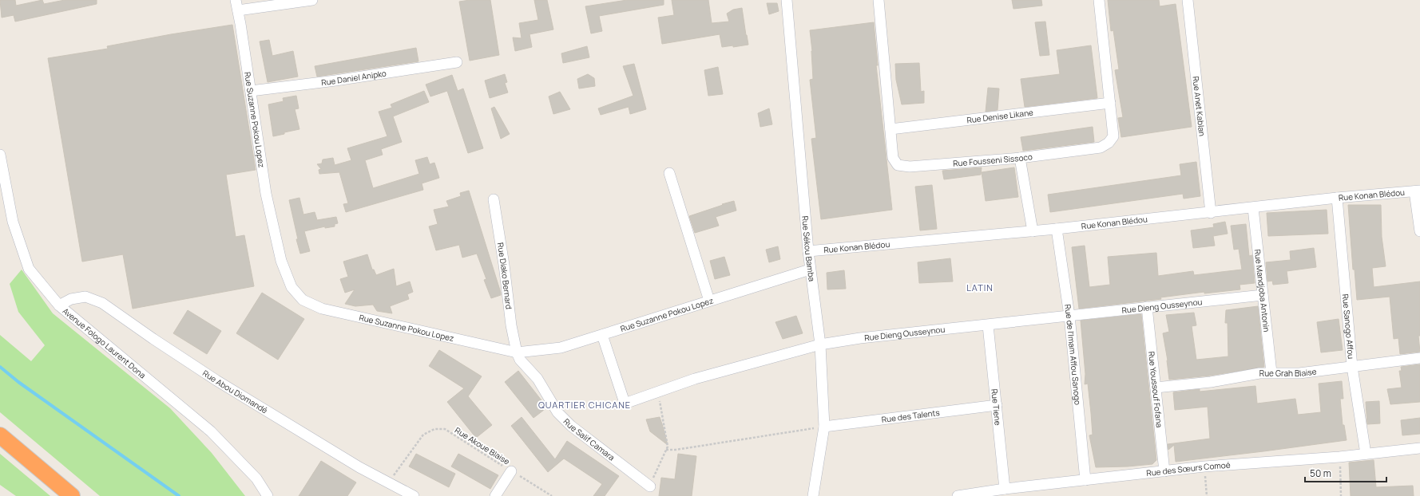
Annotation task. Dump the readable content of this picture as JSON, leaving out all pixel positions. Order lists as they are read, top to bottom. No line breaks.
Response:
{"streets":{"street":["Rue Daniel Anipko","Rue Anet Kablan","Rue Denise Likane","Rue Suzanne Pokou Lopez","Rue Fousseni Sissoco","Rue Konan Blédou","Rue Sékou Bamba","Rue Diako Bernard","Rue Mandjoba Antonin","Rue Dieng Ousseynou","Rue Sanogo Affou","Avenue Fologo Laurent Dona","Rue de l'Imam Affou Sanogo","Rue Grah Blaise","Rue Youssouf Fofana","Rue Abou Diomandé","Rue Tiene","Rue des Talents","Rue Salif Camara","Rue des Sœurs Comoé"],"path":["Rue Akoue Blaise"]},"crossings":[["Rue Daniel Anipko","Rue Suzanne Pokou Lopez"],["Rue Anet Kablan","Rue Konan Blédou"],["Rue Denise Likane","Rue Fousseni Sissoco"],["Rue Suzanne Pokou Lopez","Rue Sékou Bamba"],["Rue Suzanne Pokou Lopez","Rue Diako Bernard"],["Rue Suzanne Pokou Lopez","Rue Dieng Ousseynou"],["Rue Suzanne Pokou Lopez","Rue Salif Camara"],["Rue Konan Blédou","Rue Sékou Bamba"],["Rue Konan Blédou","Rue Mandjoba Antonin"],["Rue Konan Blédou","Rue Sanogo Affou"],["Rue Konan Blédou","Rue de l'Imam Affou Sanogo"],["Rue Sékou Bamba","Rue Dieng Ousseynou"],["Rue Sékou Bamba","Rue des Talents"],["Rue Diako Bernard","Rue Salif Camara"],["Rue Mandjoba Antonin","Rue Dieng Ousseynou"],["Rue Mandjoba Antonin","Rue Grah Blaise"],["Rue Dieng Ousseynou","Rue de l'Imam Affou Sanogo"],["Rue Dieng Ousseynou","Rue Youssouf Fofana"],["Rue Dieng Ousseynou","Rue Tiene"],["Rue Sanogo Affou","Rue Grah Blaise"],["Rue Sanogo Affou","Rue des Sœurs Comoé"],["Avenue Fologo Laurent Dona","Rue Abou Diomandé"],["Rue de l'Imam Affou Sanogo","Rue des Sœurs Comoé"],["Rue Grah Blaise","Rue Youssouf Fofana"],["Rue Youssouf Fofana","Rue des Sœurs Comoé"],["Rue Abou Diomandé","Rue Akoue Blaise"],["Rue Tiene","Rue des Talents"],["Rue Tiene","Rue des Sœurs Comoé"]],"districts":["LATIN","QUARTIER CHICANE"],"scale_bar":"50 m"}
